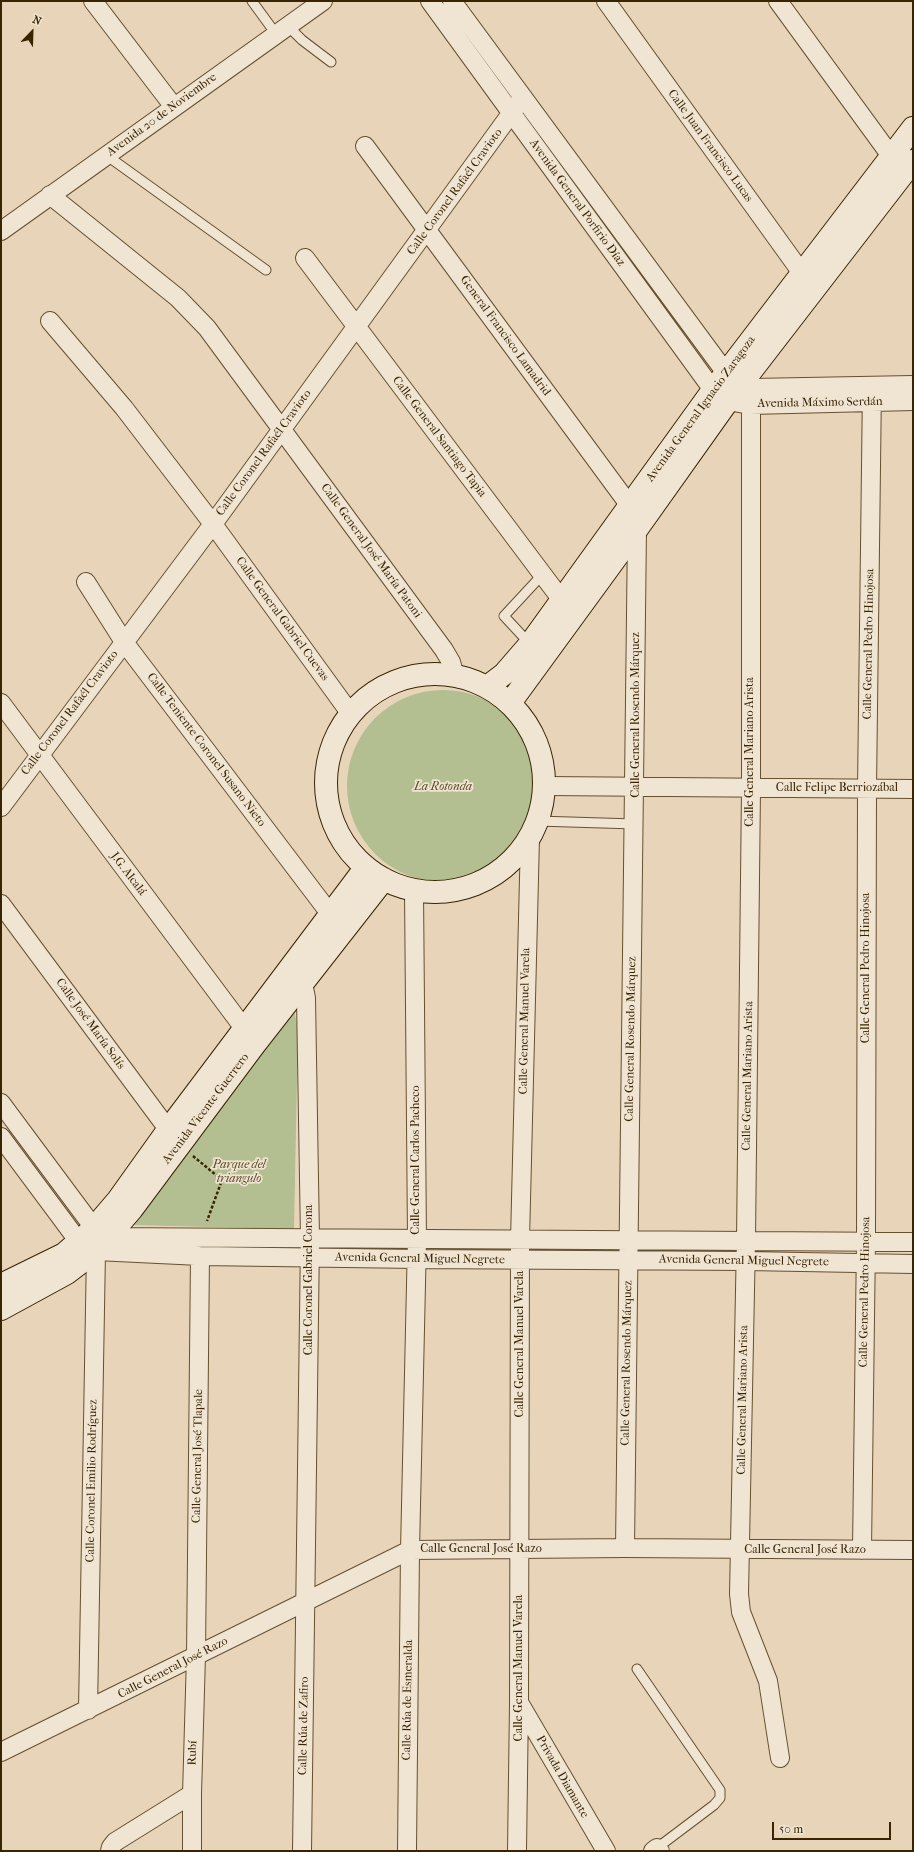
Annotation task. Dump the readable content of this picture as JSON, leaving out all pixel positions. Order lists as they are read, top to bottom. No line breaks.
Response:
{"streets":{"main road":["Avenida General Ignacio Zaragoza","Avenida Vicente Guerrero"],"street":["Avenida 20 de Noviembre","Calle Juan Francisco Lucas","Calle Coronel Rafaél Cravioto","Avenida General Porfirio Díaz","General Francisco Lamadrid","Avenida Máximo Serdán","Calle General Santiago Tapia","Calle General José María Patoni","Calle General Gabriel Cuevas","Calle General Pedro Hinojosa","Calle General Rosendo Márquez","Calle Teniente Coronel Susano Nieto","Calle General Mariano Arista","Calle Felipe Berriozábal","J.G. Alcalá","Calle General Manuel Varela","Calle José María Solís","Calle General Carlos Pacheco","Avenida General Miguel Negrete","Calle Coronel Gabriel Corona","Calle General José Tlapale","Calle Coronel Emilio Rodríguez","Calle General José Razo","Calle Rúa de Esmeralda","Calle Rúa de Zafiro","Rubí","Privada Diamante"]},"crossings":[["Avenida 20 de Noviembre","Calle General José María Patoni"],["Calle Juan Francisco Lucas","Avenida General Ignacio Zaragoza"],["Calle Coronel Rafaél Cravioto","Avenida General Porfirio Díaz"],["Calle Coronel Rafaél Cravioto","General Francisco Lamadrid"],["Calle Coronel Rafaél Cravioto","Calle General Santiago Tapia"],["Calle Coronel Rafaél Cravioto","Calle General José María Patoni"],["Calle Coronel Rafaél Cravioto","Calle General Gabriel Cuevas"],["Calle Coronel Rafaél Cravioto","Calle Teniente Coronel Susano Nieto"],["Calle Coronel Rafaél Cravioto","J.G. Alcalá"],["Avenida General Porfirio Díaz","Avenida Máximo Serdán"],["Avenida General Porfirio Díaz","Avenida General Ignacio Zaragoza"],["Avenida General Porfirio Díaz","Calle General Mariano Arista"],["General Francisco Lamadrid","Avenida General Ignacio Zaragoza"],["General Francisco Lamadrid","Calle General Rosendo Márquez"],["Avenida Máximo Serdán","Avenida General Ignacio Zaragoza"],["Avenida Máximo Serdán","Calle General Pedro Hinojosa"],["Avenida Máximo Serdán","Calle General Mariano Arista"],["Avenida General Ignacio Zaragoza","Calle General Santiago Tapia"],["Avenida General Ignacio Zaragoza","Calle General Rosendo Márquez"],["Avenida General Ignacio Zaragoza","Calle General Mariano Arista"],["Calle General Pedro Hinojosa","Calle Felipe Berriozábal"],["Calle General Pedro Hinojosa","Avenida General Miguel Negrete"],["Calle General Pedro Hinojosa","Calle General José Razo"],["Calle General Rosendo Márquez","Calle Felipe Berriozábal"],["Calle General Rosendo Márquez","Avenida General Miguel Negrete"],["Calle General Rosendo Márquez","Calle General José Razo"],["Calle Teniente Coronel Susano Nieto","Avenida Vicente Guerrero"],["Calle General Mariano Arista","Calle Felipe Berriozábal"],["Calle General Mariano Arista","Avenida General Miguel Negrete"],["Calle General Mariano Arista","Calle General José Razo"],["J.G. Alcalá","Avenida Vicente Guerrero"],["Calle General Manuel Varela","Avenida General Miguel Negrete"],["Calle General Manuel Varela","Calle General José Razo"],["Calle General Manuel Varela","Privada Diamante"],["Calle José María Solís","Avenida Vicente Guerrero"],["Avenida Vicente Guerrero","Avenida General Miguel Negrete"],["Avenida Vicente Guerrero","Calle Coronel Gabriel Corona"],["Avenida Vicente Guerrero","Calle Coronel Emilio Rodríguez"],["Calle General Carlos Pacheco","Avenida General Miguel Negrete"],["Calle General Carlos Pacheco","Calle General José Razo"],["Calle General Carlos Pacheco","Calle Rúa de Esmeralda"],["Avenida General Miguel Negrete","Calle Coronel Gabriel Corona"],["Avenida General Miguel Negrete","Calle General José Tlapale"],["Avenida General Miguel Negrete","Calle Coronel Emilio Rodríguez"],["Calle Coronel Gabriel Corona","Calle General José Razo"],["Calle Coronel Gabriel Corona","Calle Rúa de Zafiro"],["Calle General José Tlapale","Calle General José Razo"],["Calle General José Tlapale","Rubí"],["Calle Coronel Emilio Rodríguez","Calle General José Razo"],["Calle General José Razo","Calle Rúa de Esmeralda"],["Calle General José Razo","Calle Rúa de Zafiro"],["Calle General José Razo","Rubí"]],"parks":["La Rotonda","Parque del triangulo"],"scale_bar":"50 m","north":"top right"}
